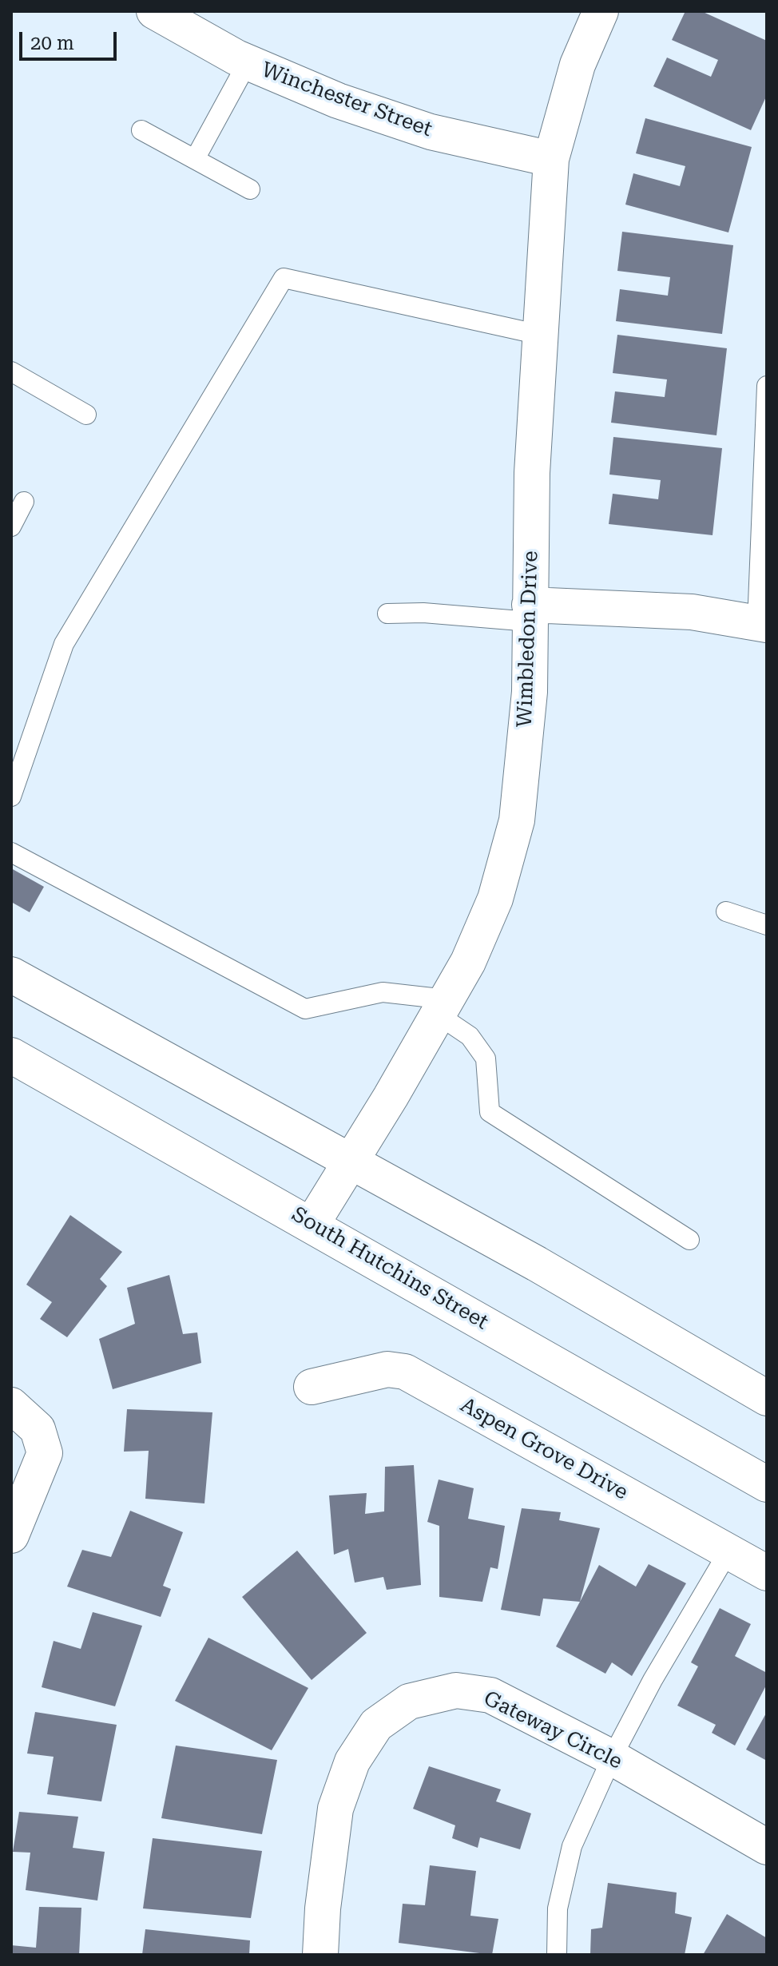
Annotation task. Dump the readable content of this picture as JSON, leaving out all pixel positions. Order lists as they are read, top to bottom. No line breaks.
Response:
{"streets":{"street":["Winchester Street","Wimbledon Drive","South Hutchins Street","Aspen Grove Drive","Gateway Circle"]},"crossings":[["Winchester Street","Wimbledon Drive"],["Wimbledon Drive","South Hutchins Street"]],"scale_bar":"20 m"}
